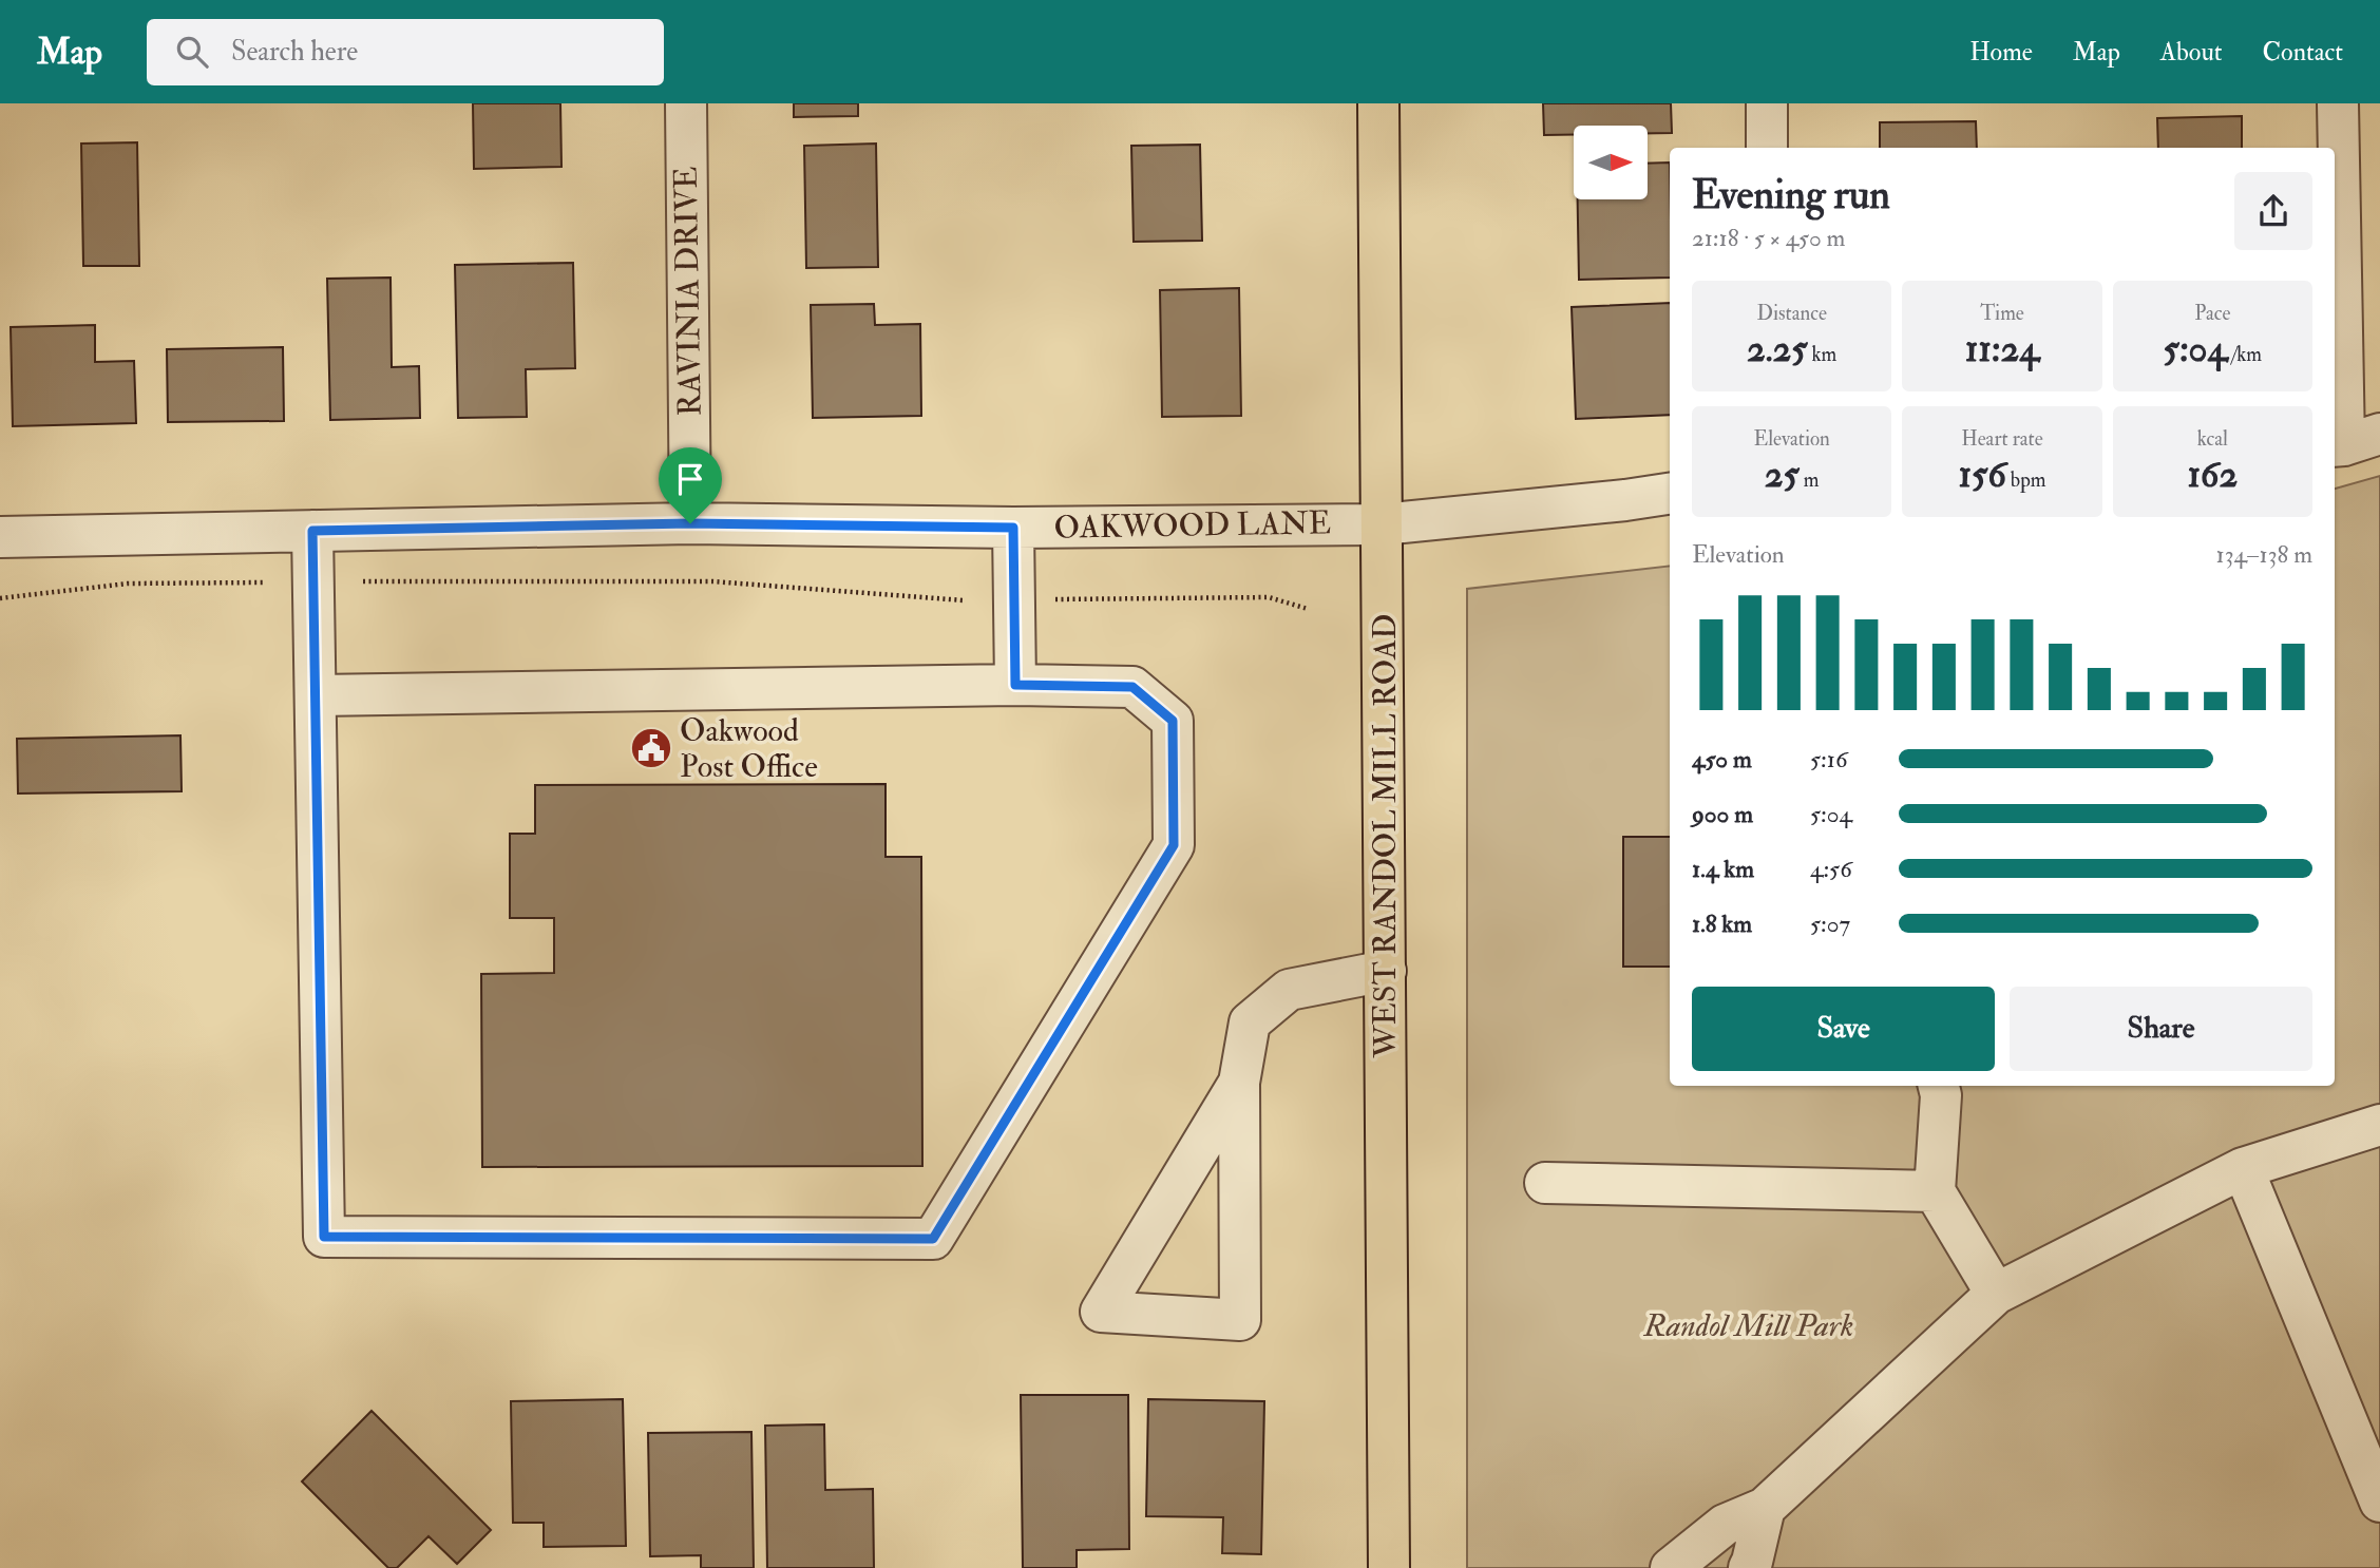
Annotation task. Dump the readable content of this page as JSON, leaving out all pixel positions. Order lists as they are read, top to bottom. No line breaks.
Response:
{"streets":{"main road":["WEST RANDOL MILL ROAD"],"street":["RAVINIA DRIVE","OAKWOOD LANE"]},"crossings":[["RAVINIA DRIVE","OAKWOOD LANE"],["OAKWOOD LANE","WEST RANDOL MILL ROAD"]],"parks":["Randol Mill Park"],"places":{"public building":["Oakwood Post Office"]},"north":"right","page":{"header":"Map","search":"Search here","nav":["Home","Map","About","Contact"],"heading":["Evening run","21:18 · 5 × 450 m"],"stats":[["Distance","2.25 km"],["Time","11:24"],["Pace","5:04 /km"],["Elevation","25 m"],["Heart rate","156 bpm"],["kcal","162"]],"chart":["Elevation","134–138 m"],"list":[{"name":"450 m","note":"5:16"},{"name":"900 m","note":"5:04"},{"name":"1.4 km","note":"4:56"},{"name":"1.8 km","note":"5:07"}],"buttons":["Save","Share"]}}
